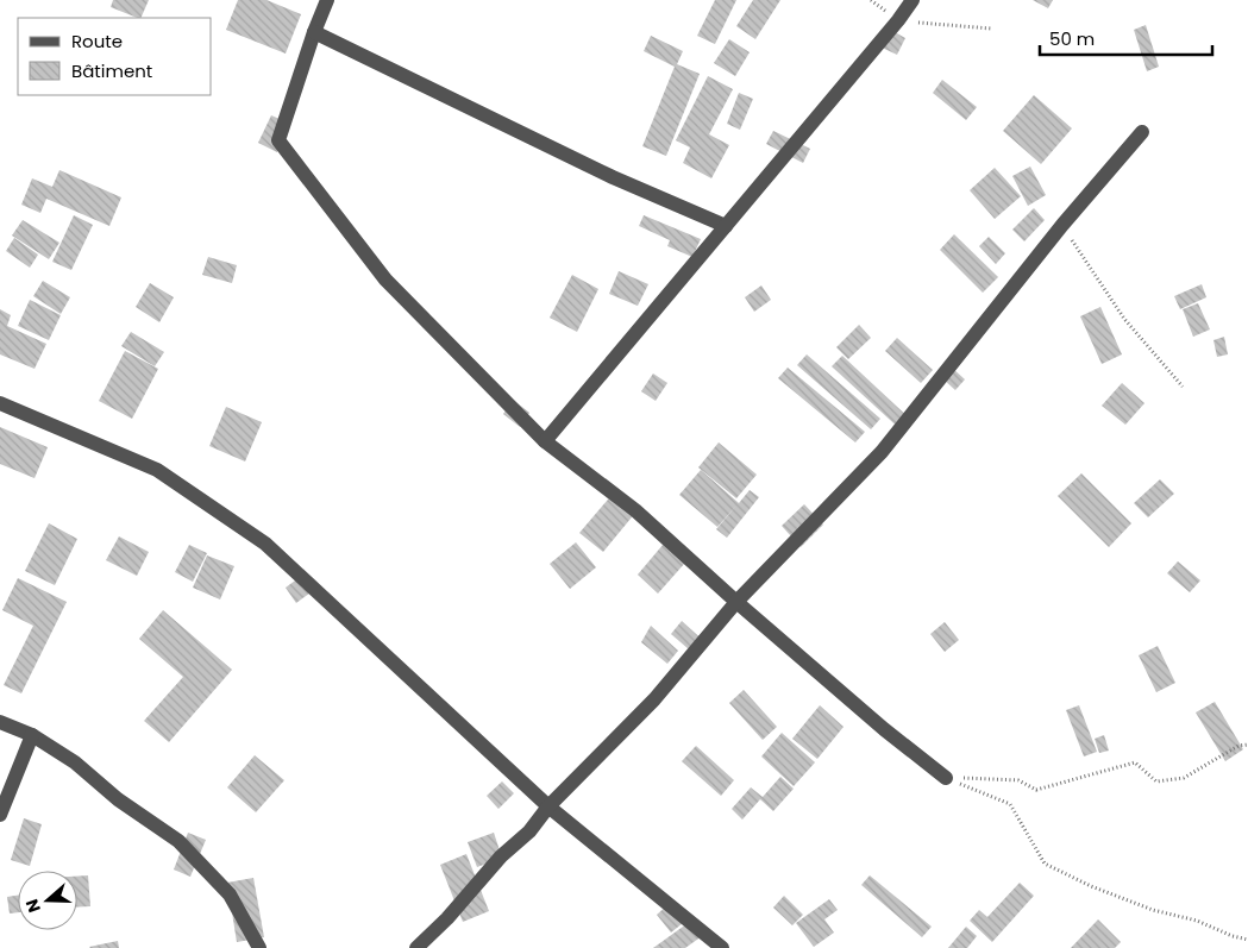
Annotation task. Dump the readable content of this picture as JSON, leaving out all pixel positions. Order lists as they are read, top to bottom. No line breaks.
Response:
{"legend":["Route","Bâtiment"],"scale_bar":"50 m","north":"left"}
